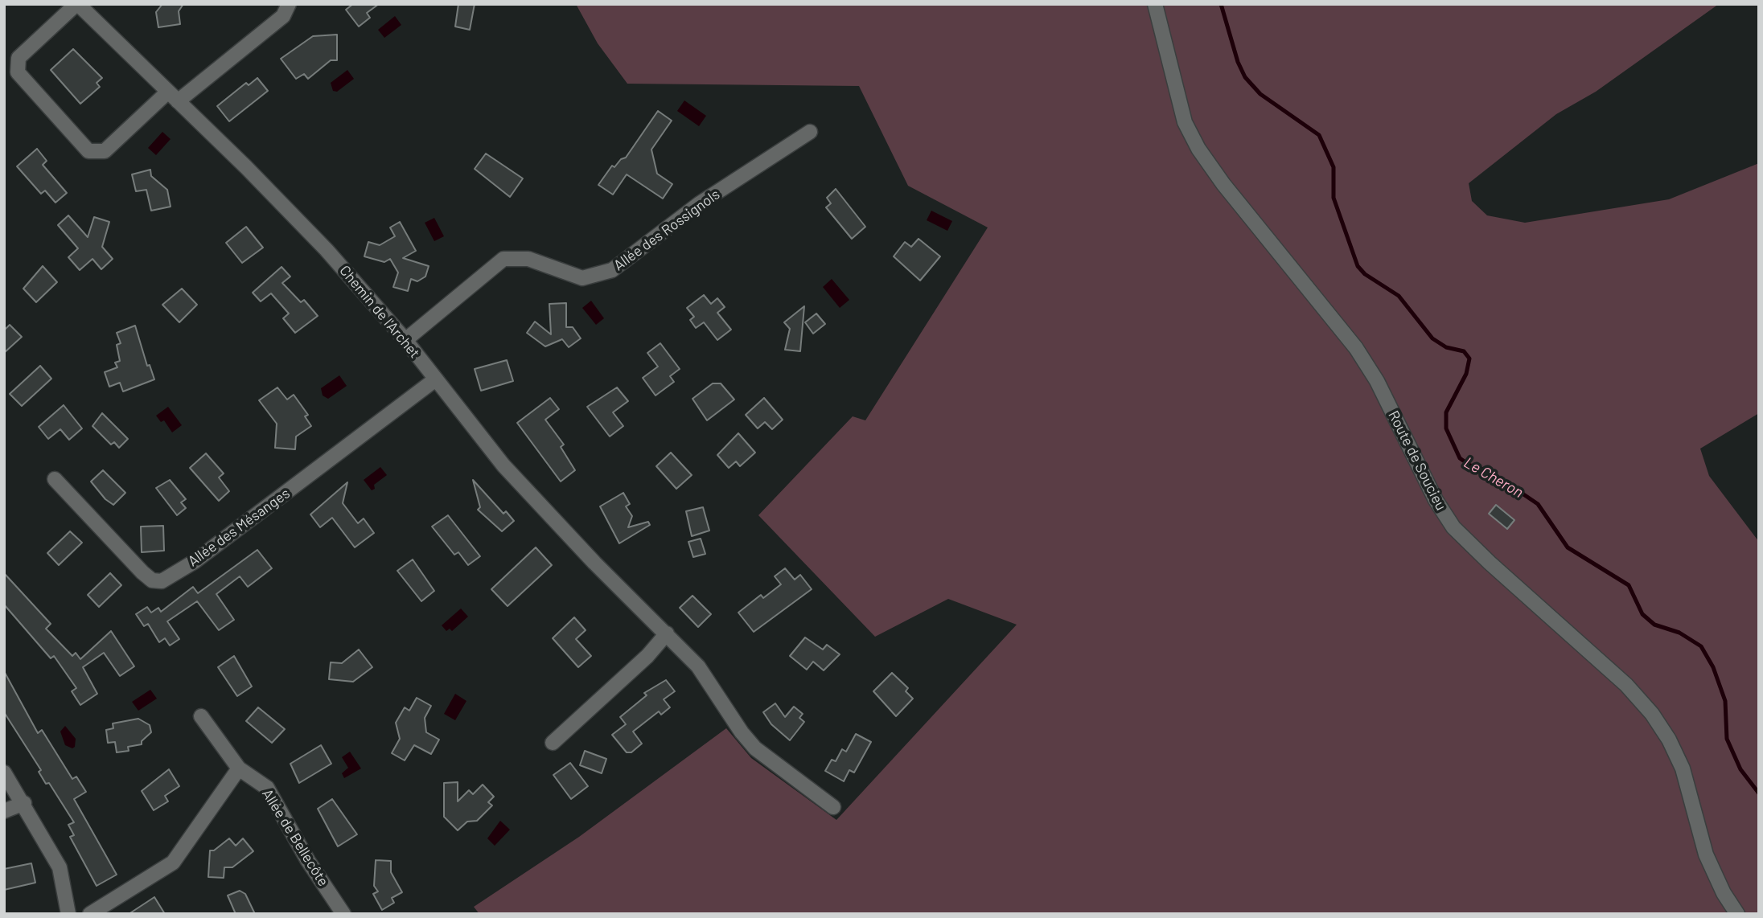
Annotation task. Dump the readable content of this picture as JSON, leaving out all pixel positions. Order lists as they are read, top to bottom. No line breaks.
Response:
{"streets":{"street":["Allée des Rossignols","Chemin de l'Archet","Route de Soucieu","Allée des Mésanges","Allée de Bellecôte"]},"crossings":[["Allée des Rossignols","Chemin de l'Archet"],["Chemin de l'Archet","Allée des Mésanges"]],"water":["Le Cheron"]}
